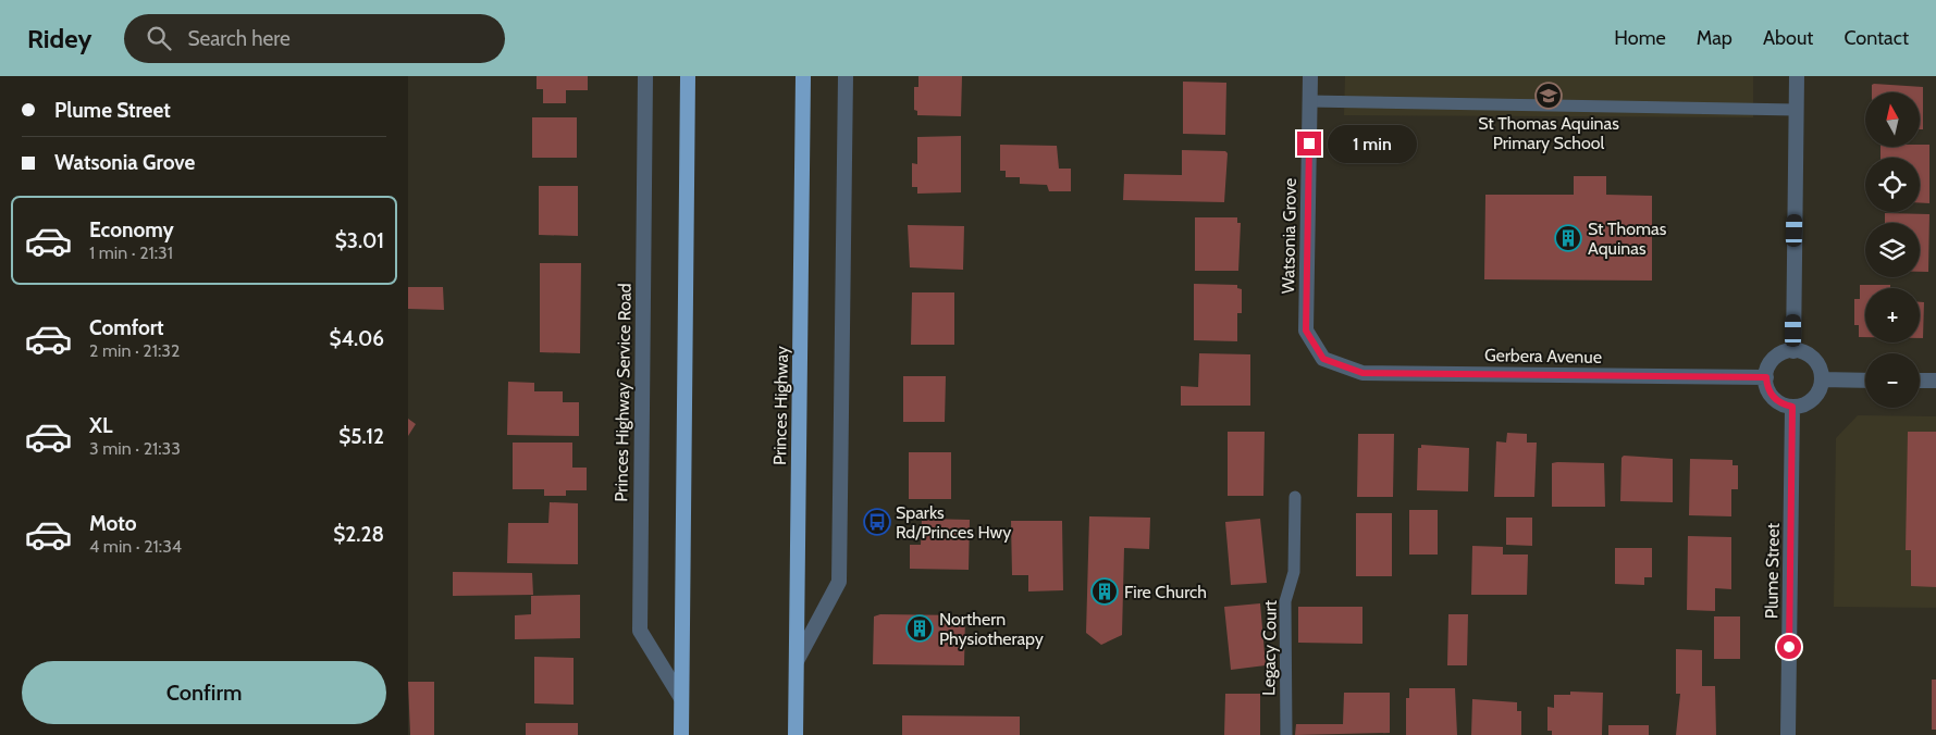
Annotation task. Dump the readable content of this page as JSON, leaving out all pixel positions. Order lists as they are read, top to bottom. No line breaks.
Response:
{"streets":{"highway":["Princes Highway"],"street":["Watsonia Grove","Gerbera Avenue","Princes Highway Service Road","Plume Street"],"lane":["Legacy Court"]},"crossings":[["Watsonia Grove","Gerbera Avenue"],["Gerbera Avenue","Plume Street"]],"places":{"school or university":["St Thomas Aquinas Primary School"],"building":["St Thomas Aquinas","Fire Church","Northern Physiotherapy"],"bus stop":["Sparks Rd/Princes Hwy"]},"north":"top","page":{"header":"Ridey","search":"Search here","nav":["Home","Map","About","Contact"],"banner":["Plume Street","Watsonia Grove"],"map_buttons":["+","−"],"bubble":"1 min","list":[{"name":"Economy","note":"1 min · 21:31","value":"$3.01"},{"name":"Comfort","note":"2 min · 21:32","value":"$4.06"},{"name":"XL","note":"3 min · 21:33","value":"$5.12"},{"name":"Moto","note":"4 min · 21:34","value":"$2.28"}],"buttons":"Confirm"}}
